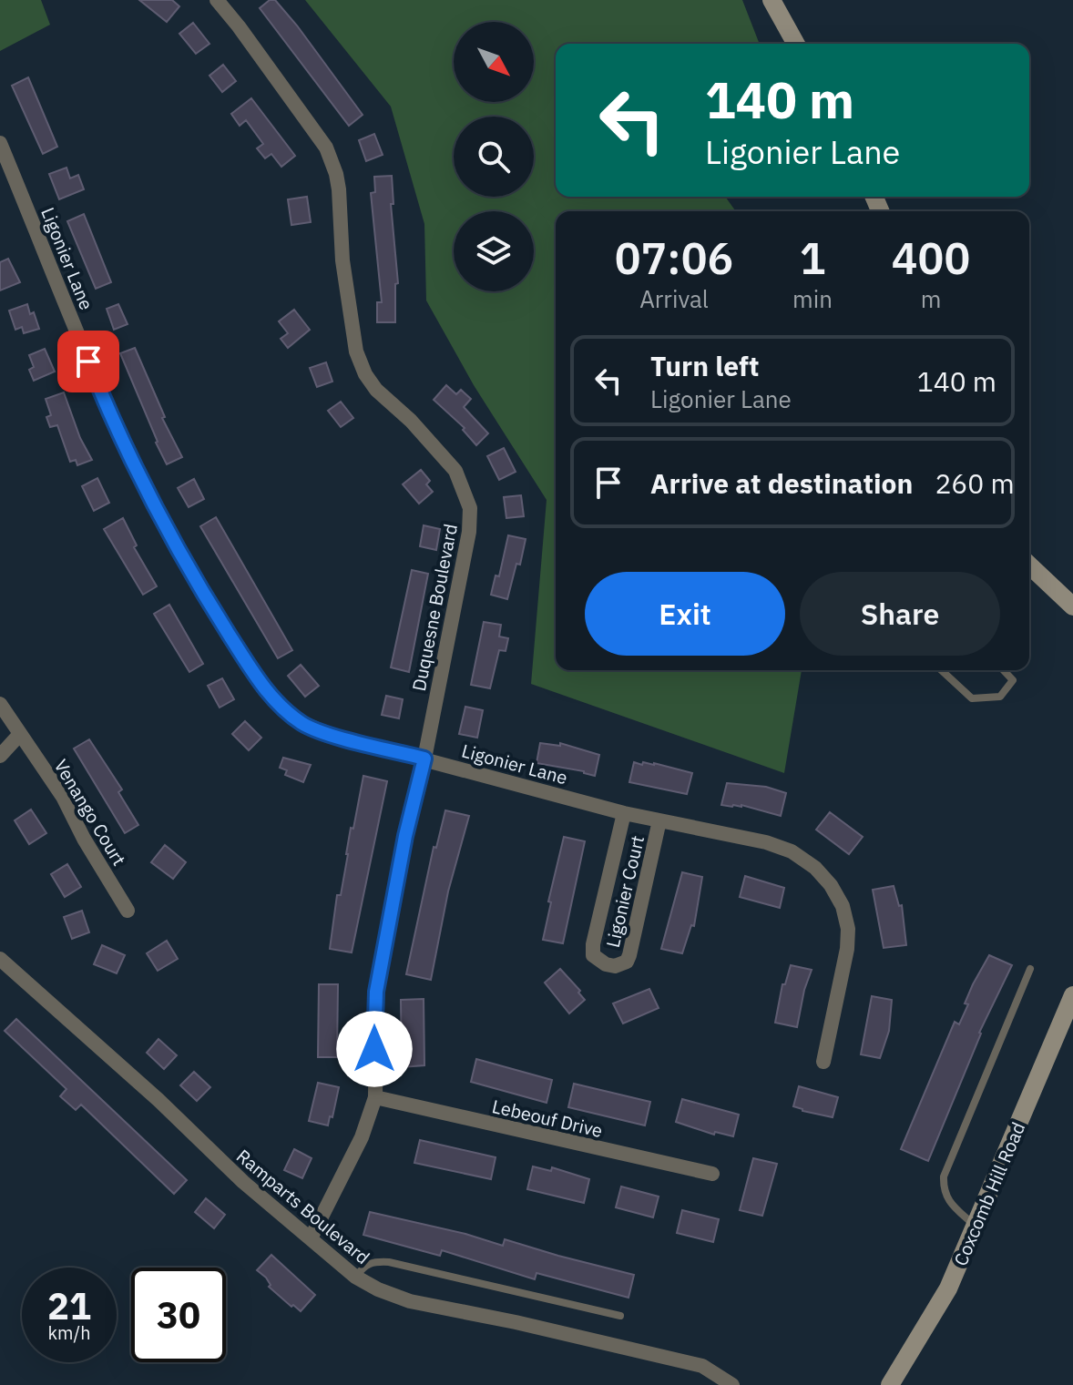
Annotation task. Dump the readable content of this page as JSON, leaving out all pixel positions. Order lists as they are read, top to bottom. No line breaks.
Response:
{"streets":{"main road":["Coxcomb Hill Road"],"street":["Ligonier Lane","Duquesne Boulevard","Venango Court","Ligonier Court","Lebeouf Drive","Ramparts Boulevard"]},"crossings":[["Ligonier Lane","Duquesne Boulevard"],["Ligonier Lane","Ligonier Court"],["Duquesne Boulevard","Lebeouf Drive"],["Duquesne Boulevard","Ramparts Boulevard"]],"north":"bottom right","page":{"turn":["140 m","Ligonier Lane"],"eta":["07:06","Arrival","1","min","400","m"],"list":[{"name":"Turn left","note":"Ligonier Lane","value":"140 m"},{"name":"Arrive at destination","value":"260 m"}],"buttons":["Exit","Share"],"speed":"21 km/h","limit":"30"}}
